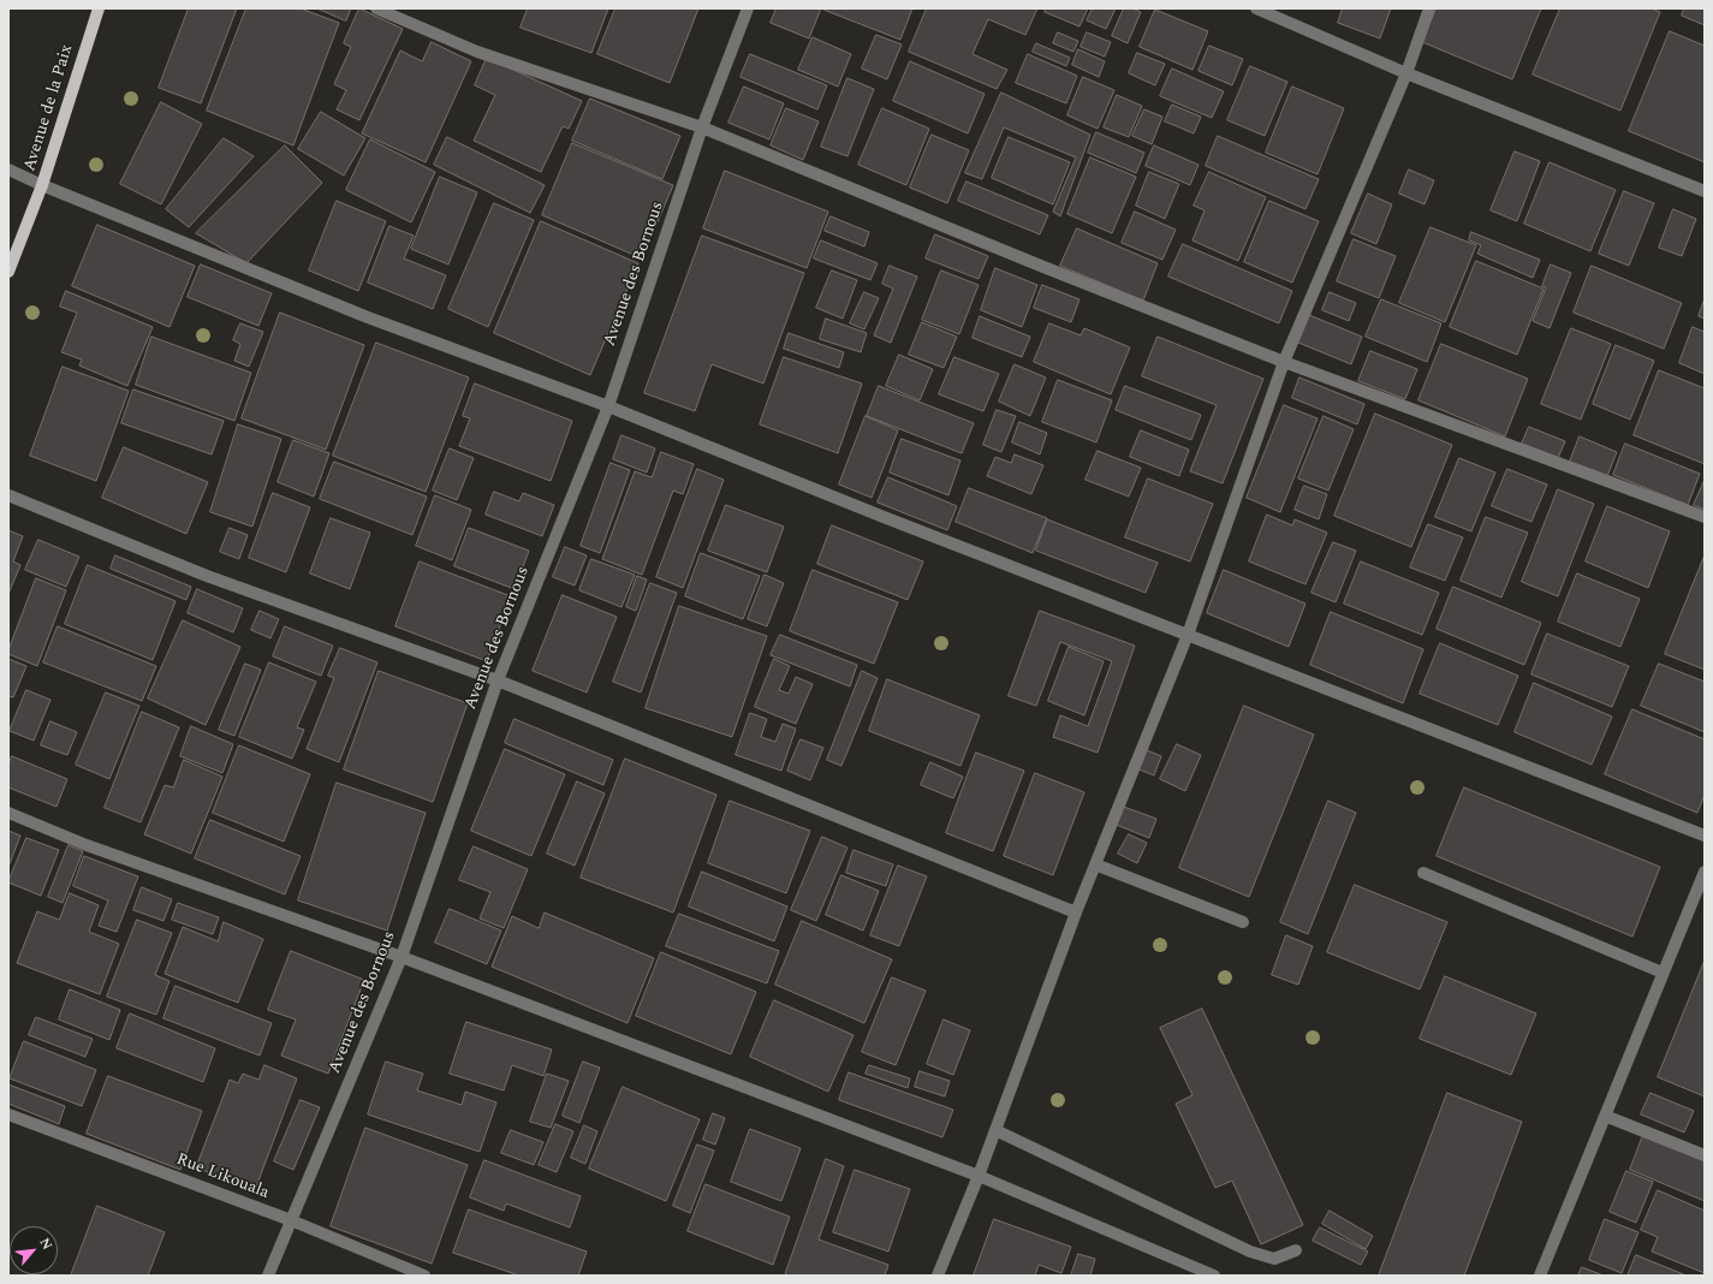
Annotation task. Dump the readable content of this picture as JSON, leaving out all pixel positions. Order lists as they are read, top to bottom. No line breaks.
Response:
{"streets":{"main road":["Avenue de la Paix"],"street":["Avenue des Bornous","Rue Likouala"]},"crossings":[["Avenue des Bornous","Rue Likouala"]],"north":"top right"}
